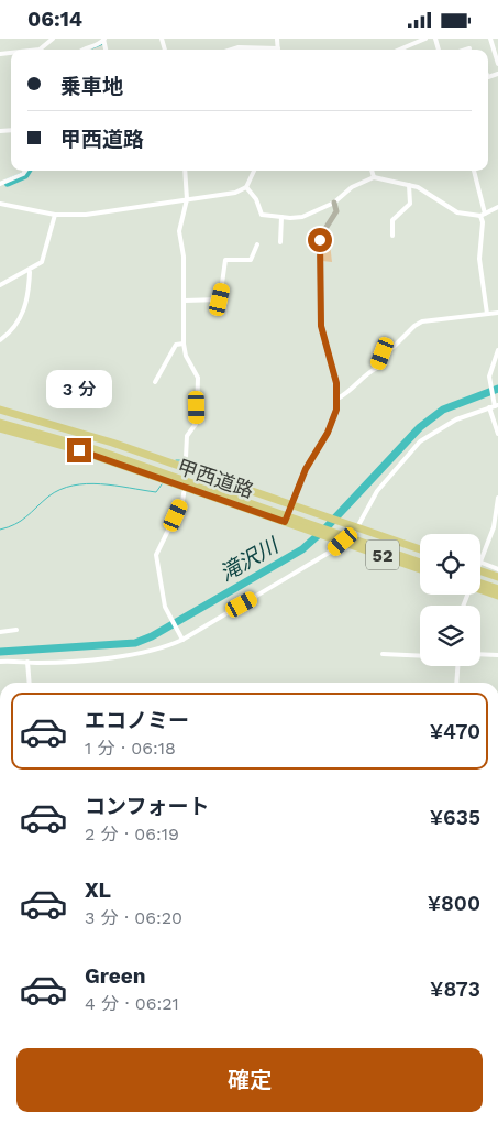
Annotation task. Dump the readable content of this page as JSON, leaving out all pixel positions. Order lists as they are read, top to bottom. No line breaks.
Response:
{"streets":{"highway":["甲西道路","52"]},"water":["滝沢川"],"page":{"status":"06:14","banner":["乗車地","甲西道路"],"bubble":"3 分","list":[{"name":"エコノミー","note":"1 分 · 06:18","value":"¥470"},{"name":"コンフォート","note":"2 分 · 06:19","value":"¥635"},{"name":"XL","note":"3 分 · 06:20","value":"¥800"},{"name":"Green","note":"4 分 · 06:21","value":"¥873"}],"buttons":"確定"}}
